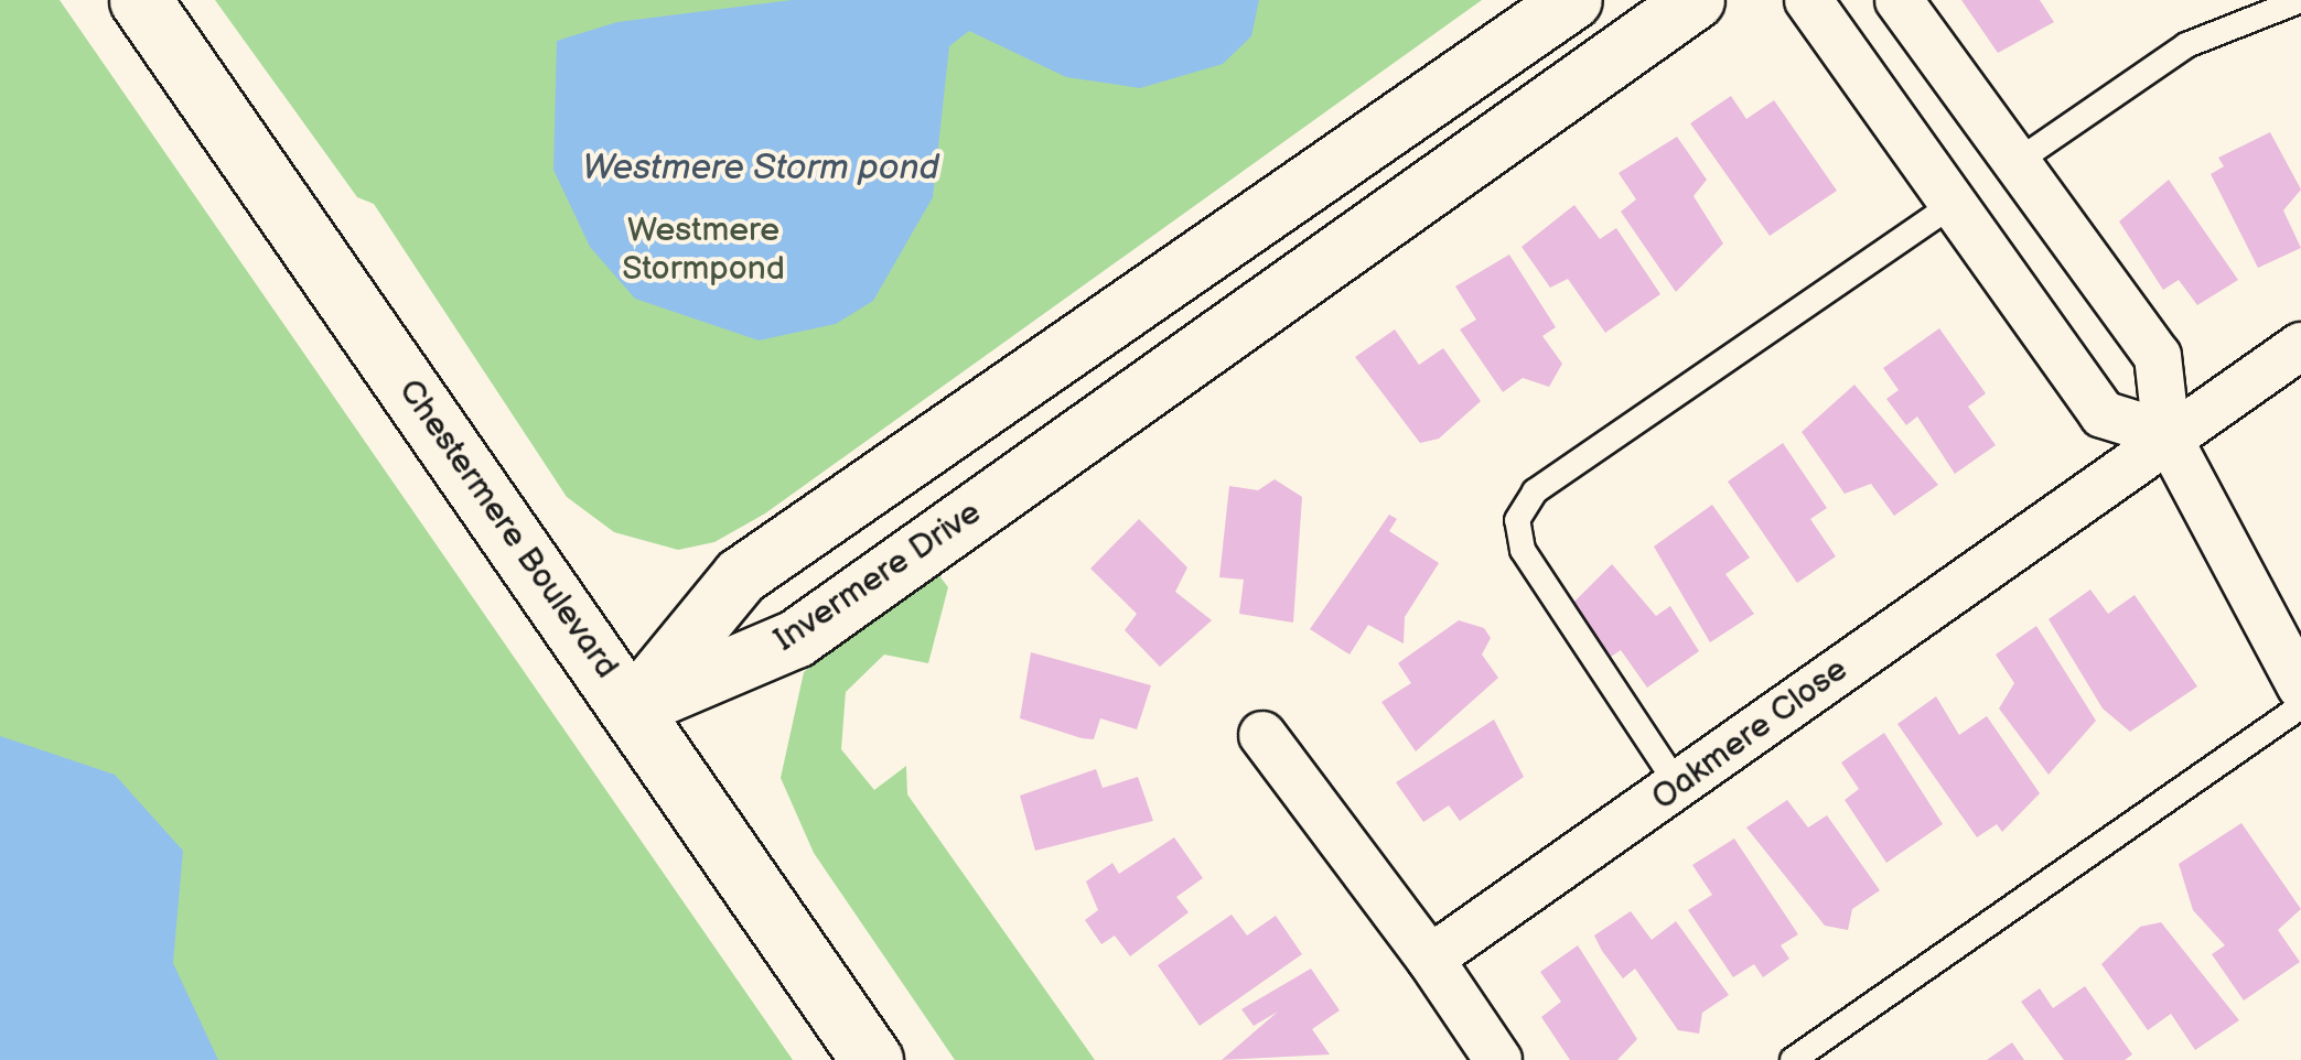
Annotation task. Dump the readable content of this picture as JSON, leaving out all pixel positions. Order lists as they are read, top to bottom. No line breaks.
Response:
{"streets":{"main road":["Chestermere Boulevard"],"street":["Invermere Drive","Oakmere Close"]},"crossings":[["Chestermere Boulevard","Invermere Drive"]],"water":["Westmere Storm pond"],"parks":["Westmere Stormpond"]}
